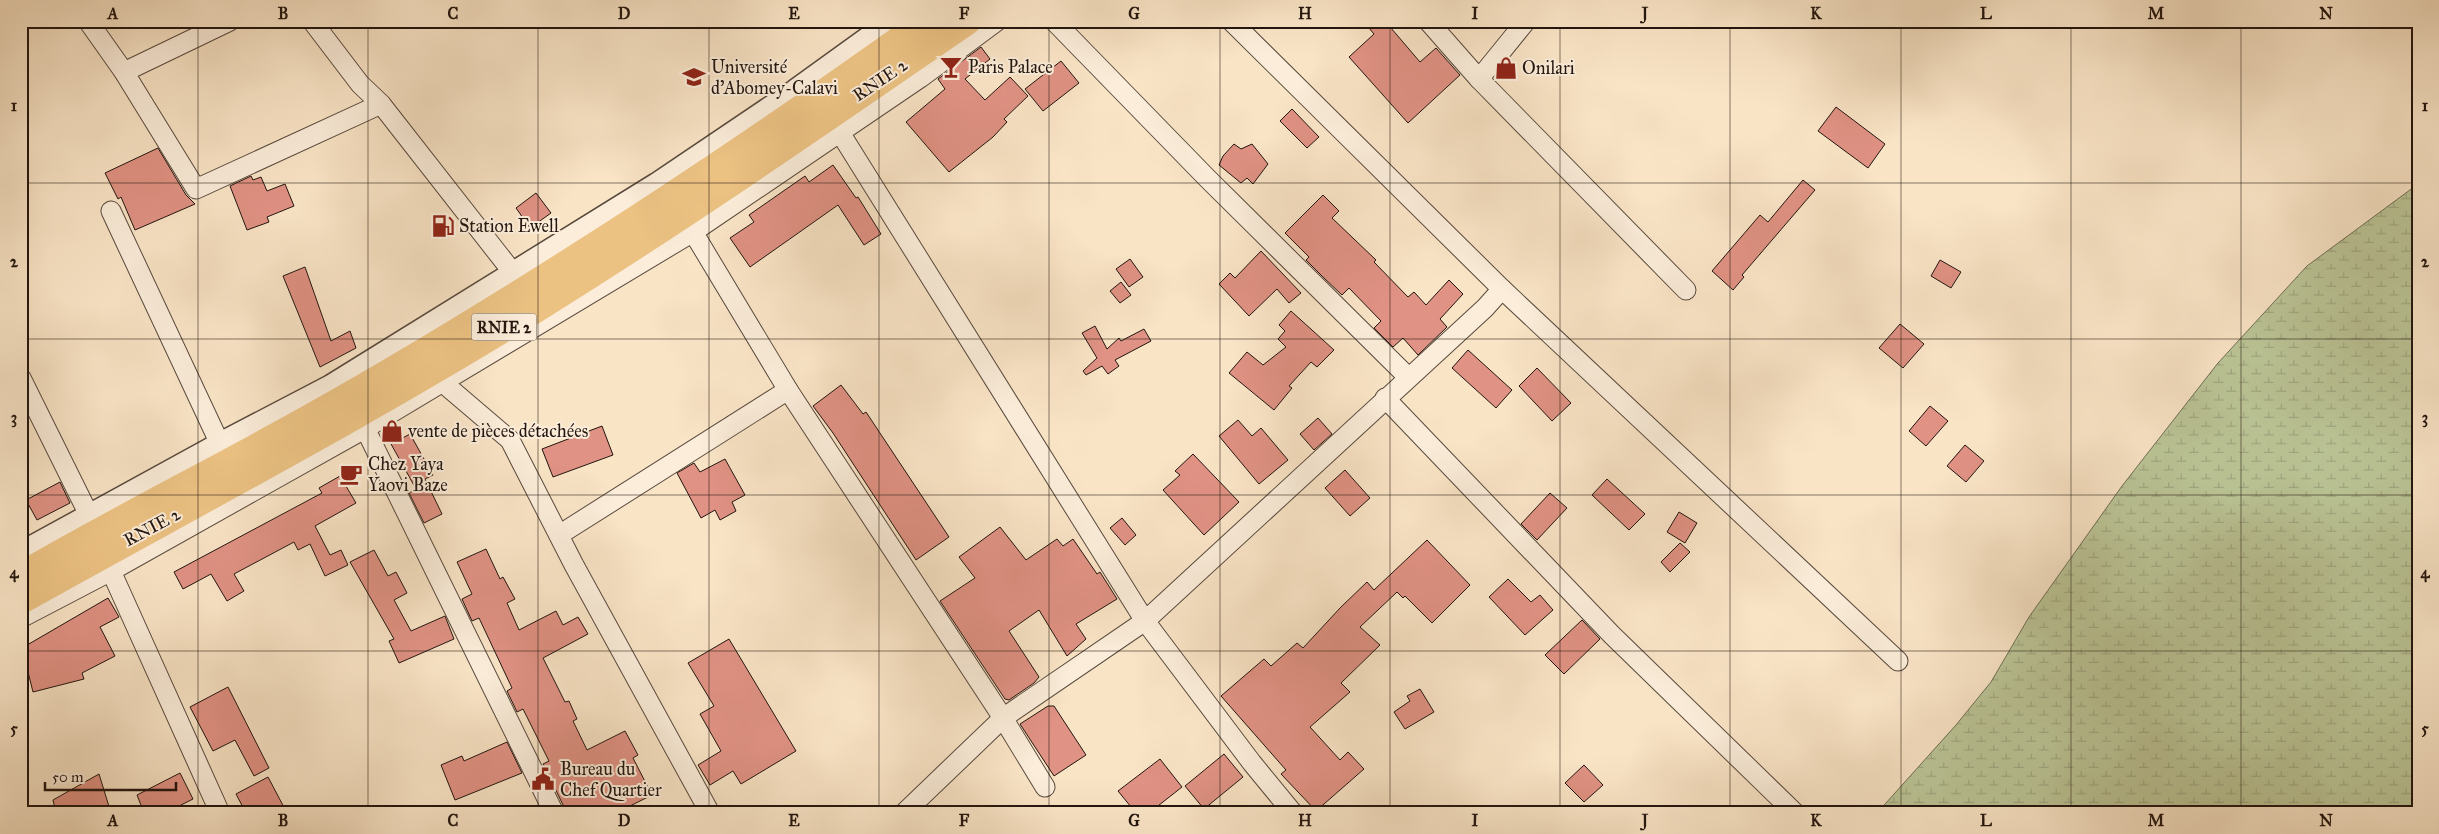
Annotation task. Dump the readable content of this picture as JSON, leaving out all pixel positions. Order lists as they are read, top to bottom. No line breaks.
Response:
{"streets":{"highway":["RNIE 2"]},"places":{"bar":["Paris Palace"],"shop":["Onilari","vente de pièces détachées"],"school or university":["Université d'Abomey-Calavi"],"fuel station":["Station Ewell"],"cafe":["Chez Yaya Yaovi Baze"],"public building":["Bureau du Chef Quartier"]},"scale_bar":"50 m","grid":{"columns":["A","B","C","D","E","F","G","H","I","J","K","L","M","N"],"rows":["1","2","3","4","5"]}}
